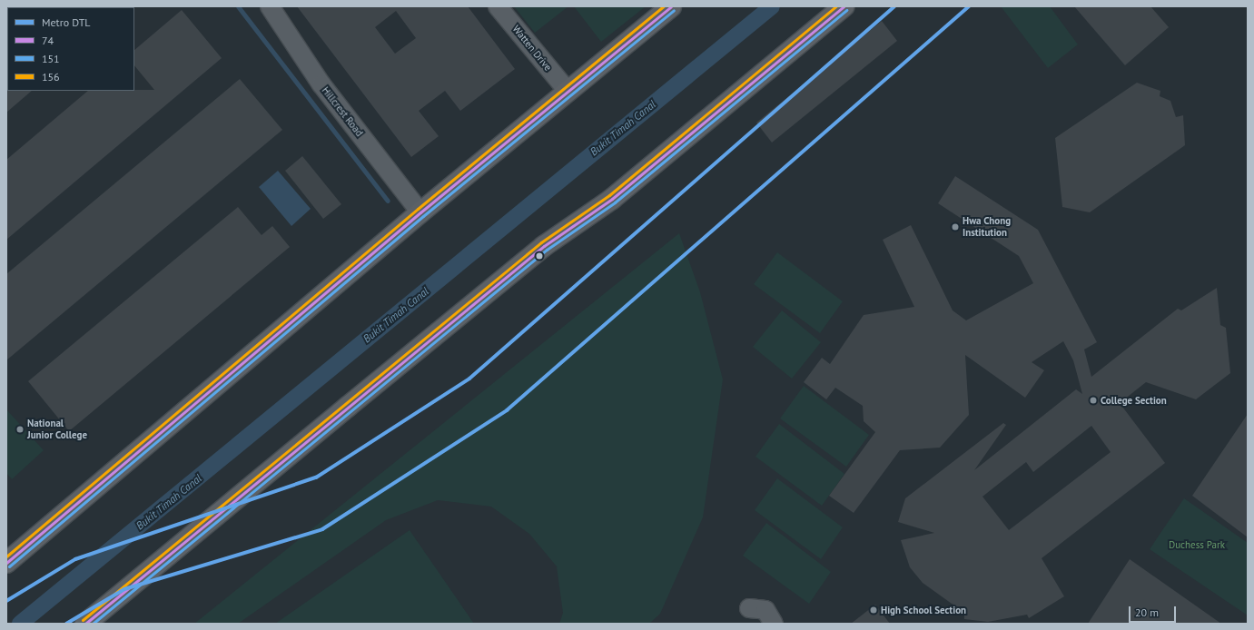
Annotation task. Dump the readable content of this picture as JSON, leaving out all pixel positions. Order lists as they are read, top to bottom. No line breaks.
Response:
{"streets":{"street":["Watten Drive","Hillcrest Road"]},"water":["Bukit Timah Canal"],"parks":["Duchess Park"],"places":["Hwa Chong Institution","College Section","National Junior College","High School Section"],"lines":["metro line DTL","transit line 74","transit line 156","transit line 151"],"legend":["Metro DTL","74","151","156"],"scale_bar":"20 m"}
